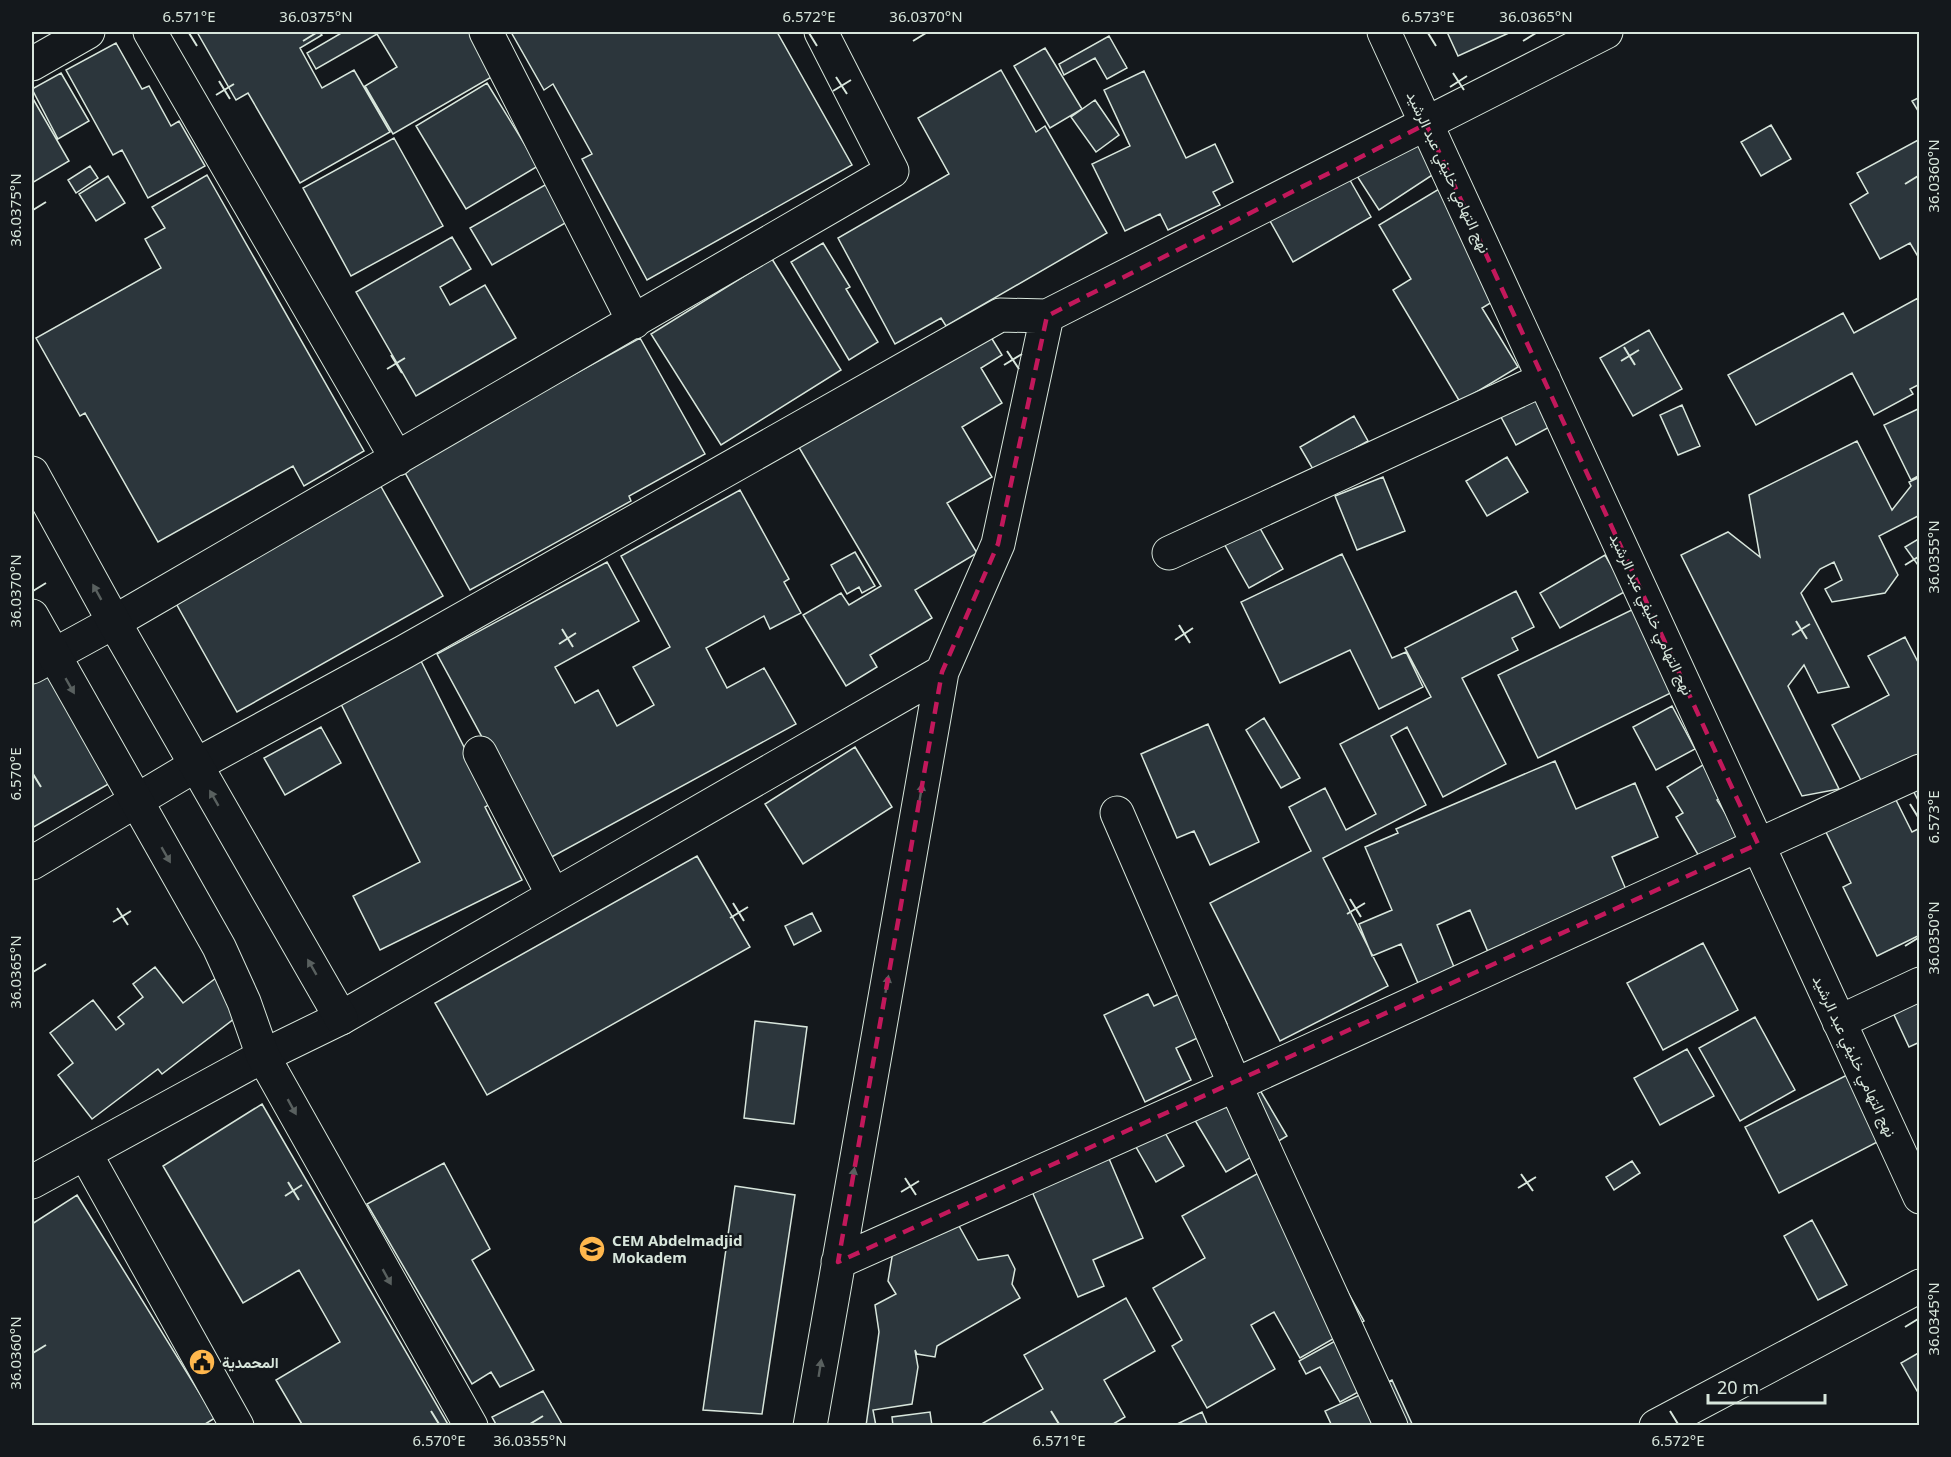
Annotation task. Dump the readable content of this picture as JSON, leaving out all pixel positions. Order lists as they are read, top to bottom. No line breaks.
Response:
{"streets":{"street":["نهج التهامي خليفي عبد الرشيد"]},"places":{"school or university":["CEM Abdelmadjid Mokadem"],"public building":["المحمدية"]},"scale_bar":"20 m","coordinates":["6.571°E","36.0375°N","6.572°E","36.0370°N","6.573°E","36.0365°N","36.0360°N","36.0355°N","6.570°E","36.0350°N","36.0345°N"]}
